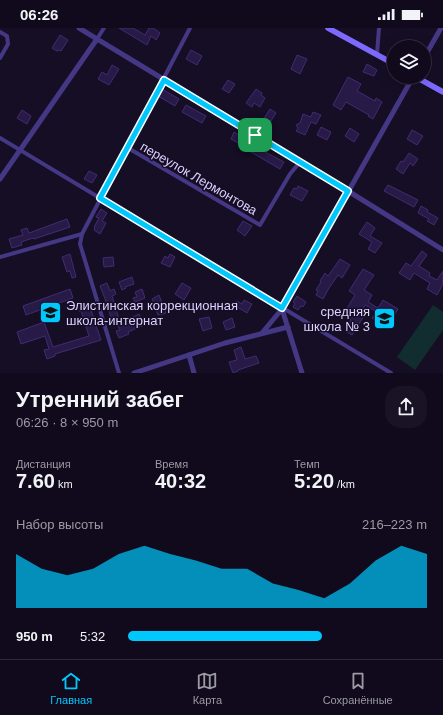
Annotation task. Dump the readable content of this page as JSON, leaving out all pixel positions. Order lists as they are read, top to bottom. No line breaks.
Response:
{"streets":{"street":["переулок Лермонтова"]},"places":{"school or university":["Элистинская коррекционная школа-интернат","средняя школа № 3"]},"page":{"status":"06:26","heading":["Утренний забег","06:26 · 8 × 950 m"],"stats":[["Дистанция","7.60 km"],["Время","40:32"],["Темп","5:20 /km"]],"chart":["Набор высоты","216–223 m"],"list":[{"name":"950 m","note":"5:32"}],"tabs":["Главная","Карта","Сохранённые"]}}
